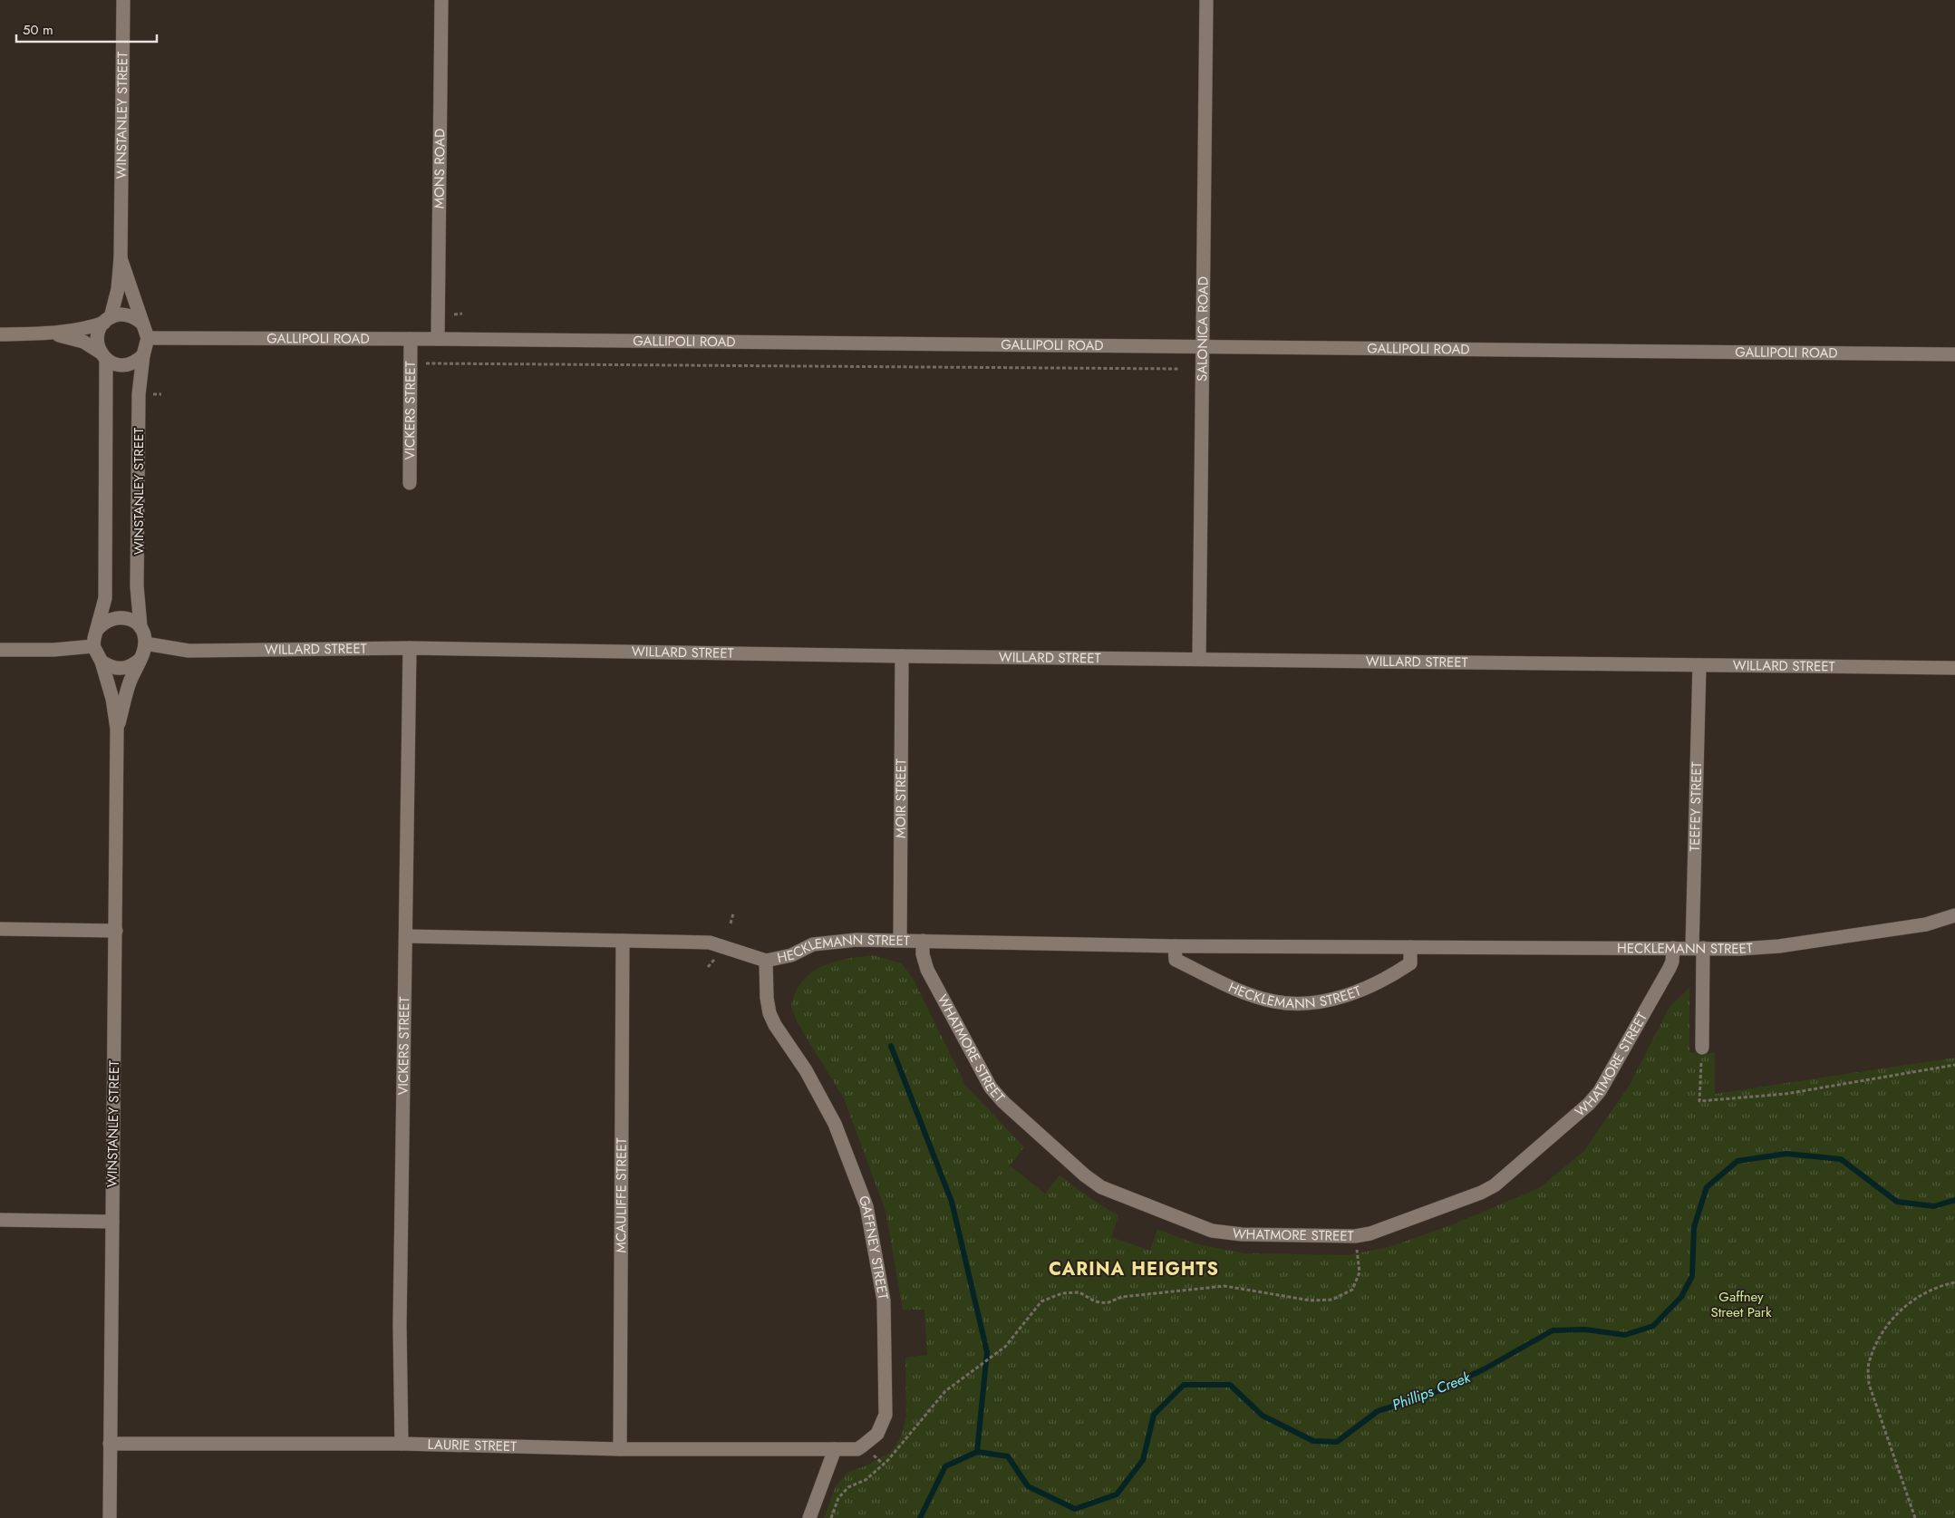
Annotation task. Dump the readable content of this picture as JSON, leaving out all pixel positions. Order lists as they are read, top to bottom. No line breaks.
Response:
{"streets":{"street":["WINSTANLEY STREET","MONS ROAD","SALONICA ROAD","GALLIPOLI ROAD","VICKERS STREET","WILLARD STREET","MOIR STREET","TEEFEY STREET","HECKLEMANN STREET","WHATMORE STREET","MCAULIFFE STREET","GAFFNEY STREET","LAURIE STREET"]},"crossings":[["WINSTANLEY STREET","GALLIPOLI ROAD"],["WINSTANLEY STREET","WILLARD STREET"],["WINSTANLEY STREET","LAURIE STREET"],["MONS ROAD","GALLIPOLI ROAD"],["SALONICA ROAD","GALLIPOLI ROAD"],["SALONICA ROAD","WILLARD STREET"],["GALLIPOLI ROAD","VICKERS STREET"],["VICKERS STREET","WILLARD STREET"],["VICKERS STREET","HECKLEMANN STREET"],["VICKERS STREET","LAURIE STREET"],["WILLARD STREET","MOIR STREET"],["WILLARD STREET","TEEFEY STREET"],["MOIR STREET","HECKLEMANN STREET"],["TEEFEY STREET","HECKLEMANN STREET"],["HECKLEMANN STREET","WHATMORE STREET"],["HECKLEMANN STREET","MCAULIFFE STREET"],["HECKLEMANN STREET","GAFFNEY STREET"],["MCAULIFFE STREET","LAURIE STREET"],["GAFFNEY STREET","LAURIE STREET"]],"districts":["CARINA HEIGHTS"],"water":["Phillips Creek"],"parks":["Gaffney Street Park"],"scale_bar":"50 m"}
